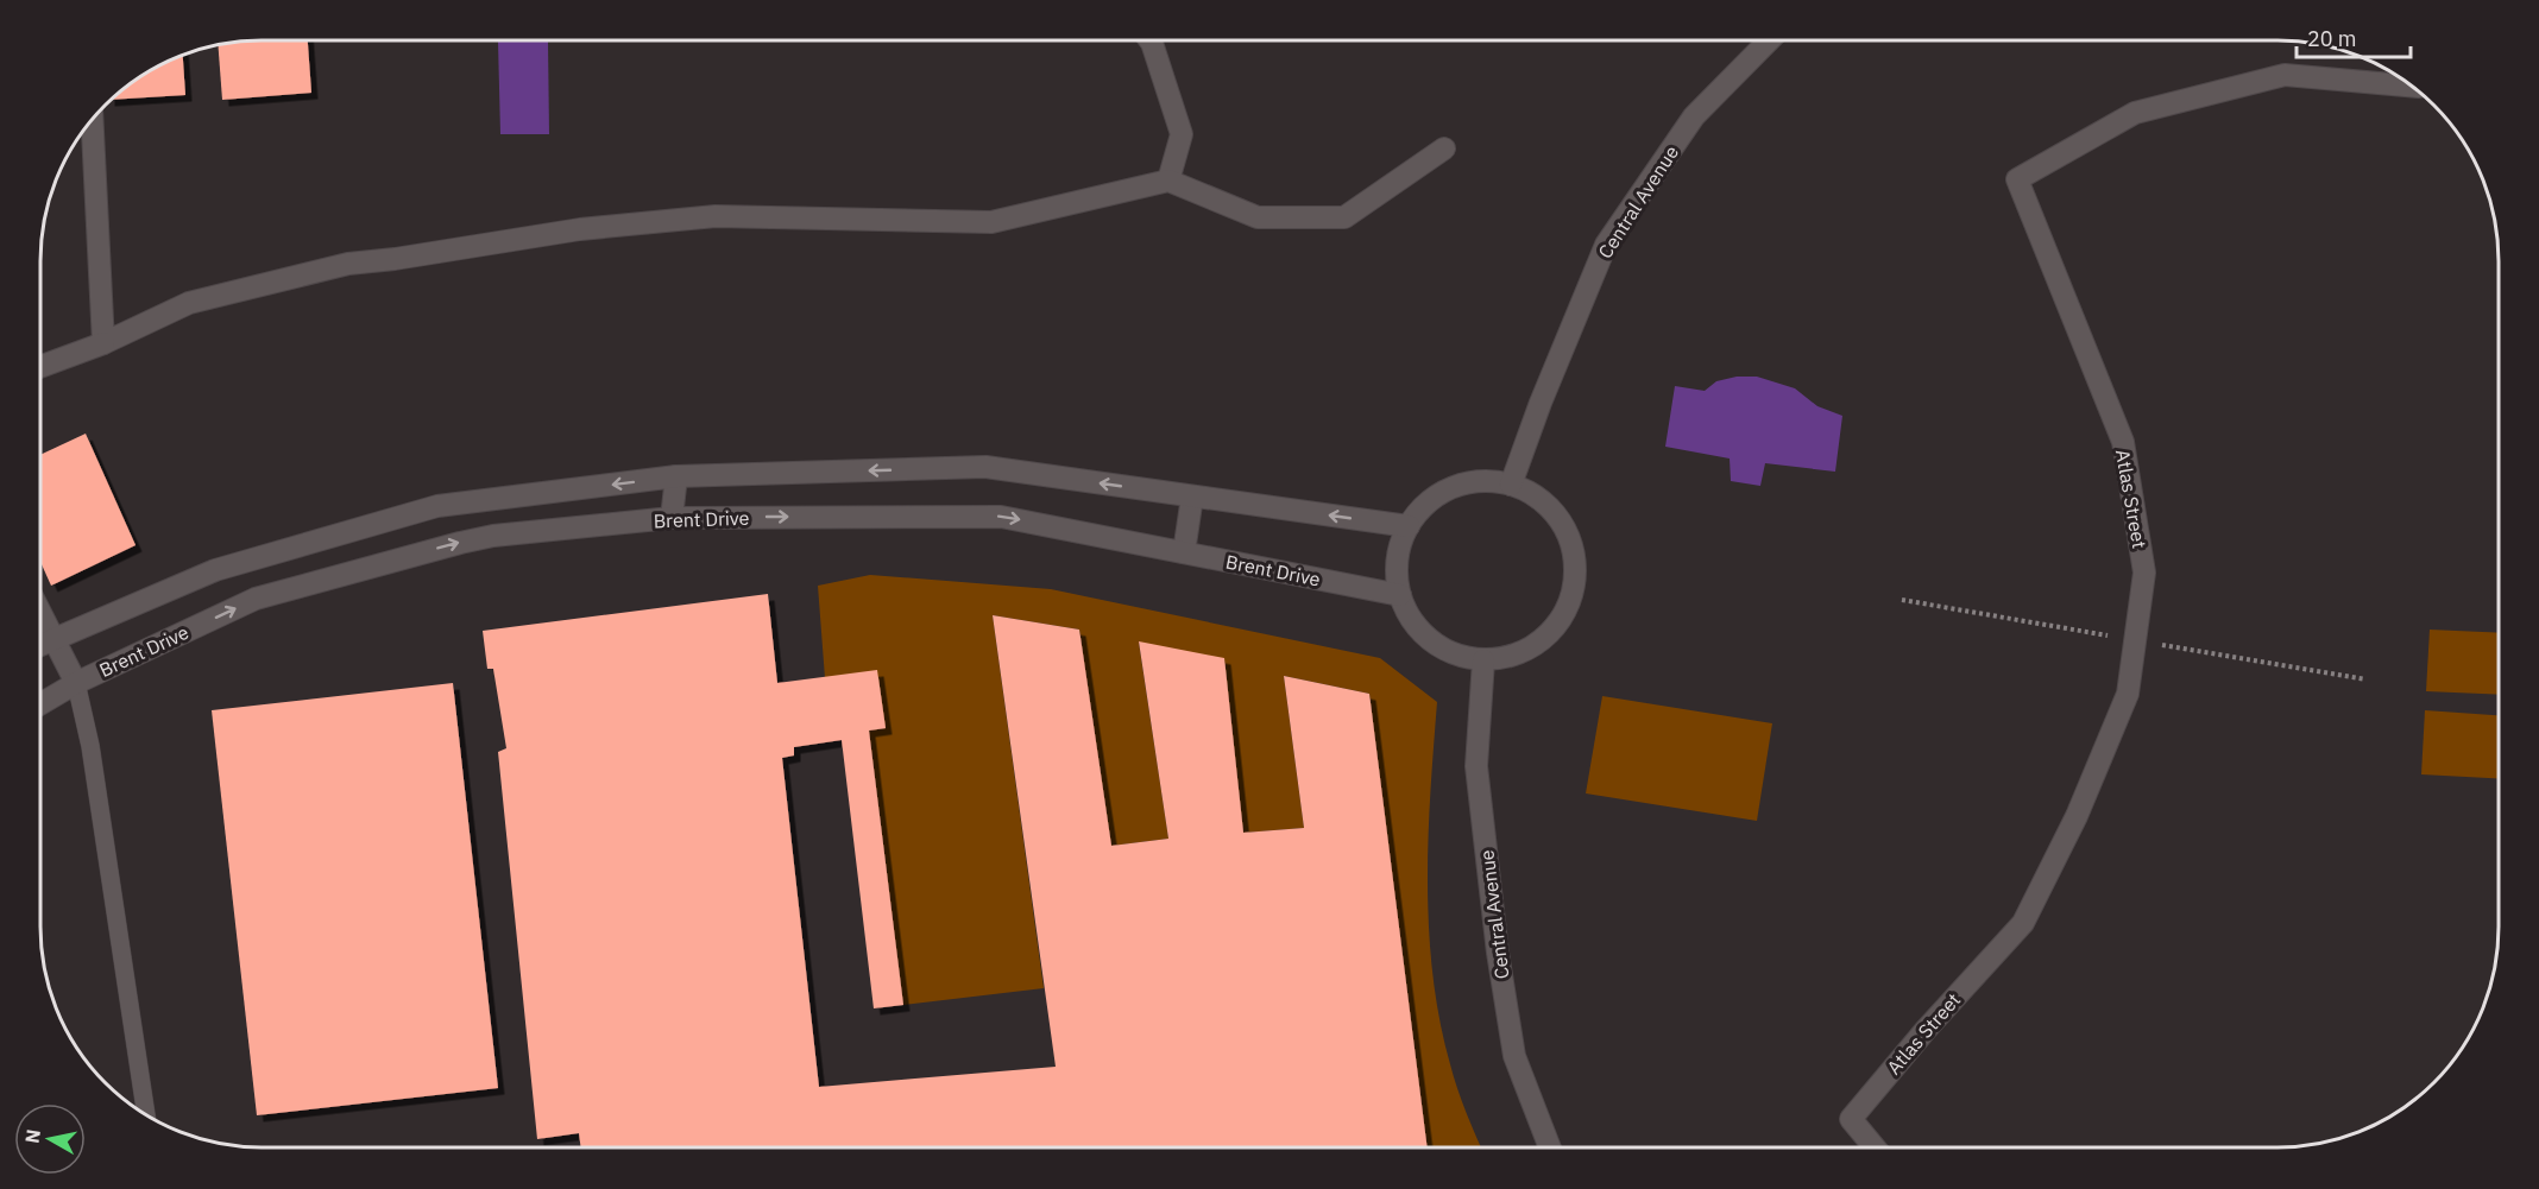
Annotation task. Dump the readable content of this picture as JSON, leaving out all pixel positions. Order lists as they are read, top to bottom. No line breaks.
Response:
{"streets":{"street":["Central Avenue","Atlas Street","Brent Drive"]},"crossings":[["Central Avenue","Brent Drive"]],"scale_bar":"20 m","north":"left"}
